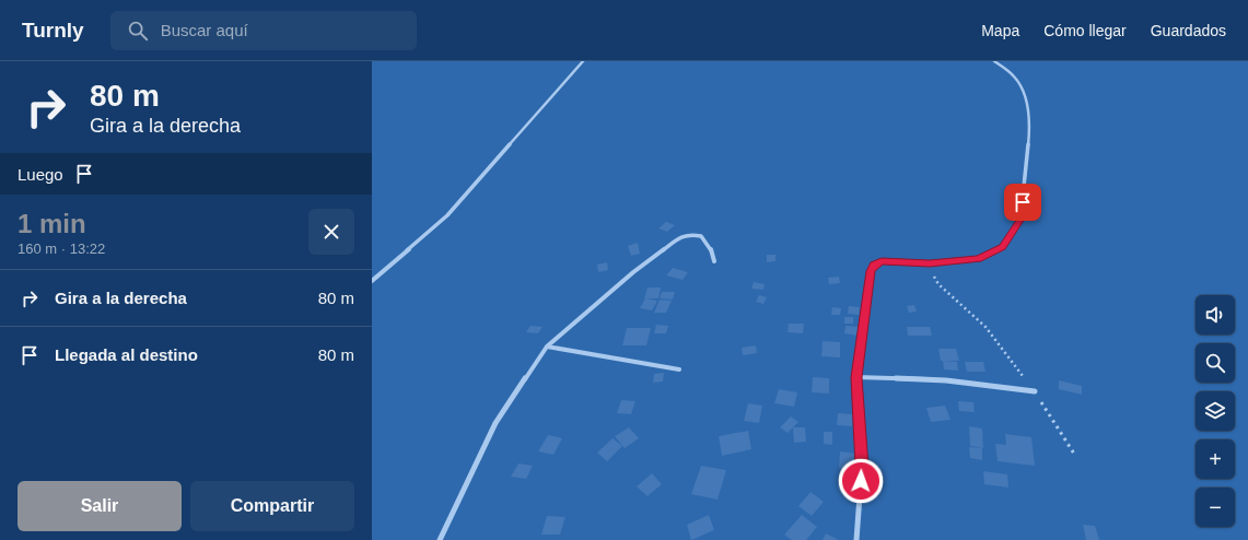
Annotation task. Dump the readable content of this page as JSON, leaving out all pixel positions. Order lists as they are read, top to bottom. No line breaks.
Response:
{"page":{"header":"Turnly","search":"Buscar aquí","nav":["Mapa","Cómo llegar","Guardados"],"turn":["80 m","Gira a la derecha"],"then":"Luego","heading":["1 min","160 m · 13:22"],"list":[{"name":"Gira a la derecha","value":"80 m"},{"name":"Llegada al destino","value":"80 m"}],"map_buttons":["+","−"],"buttons":["Salir","Compartir"]}}
